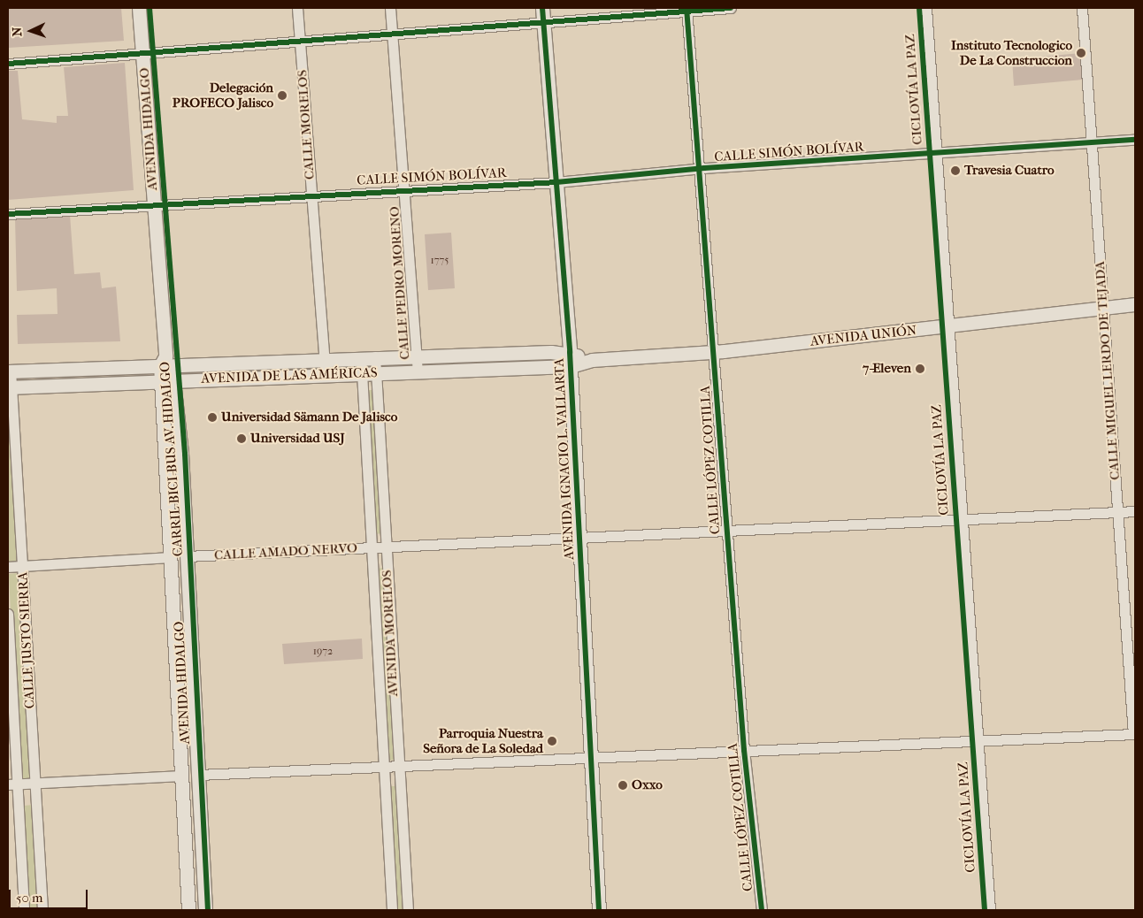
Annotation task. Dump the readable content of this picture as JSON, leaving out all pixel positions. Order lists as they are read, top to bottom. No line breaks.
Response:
{"streets":{"main road":["AVENIDA HIDALGO","AVENIDA UNIÓN","AVENIDA DE LAS AMÉRICAS","AVENIDA IGNACIO L. VALLARTA"],"street":["CALLE MORELOS","CALLE SIMÓN BOLÍVAR","CALLE PEDRO MORENO","CALLE MIGUEL LERDO DE TEJADA","CALLE LÓPEZ COTILLA","CALLE AMADO NERVO","AVENIDA MORELOS","CALLE JUSTO SIERRA"],"cycle path":["CICLOVÍA LA PAZ","CARRIL BICI-BUS AV. HIDALGO"]},"crossings":[["CALLE MORELOS","CALLE SIMÓN BOLÍVAR"],["CALLE MORELOS","AVENIDA DE LAS AMÉRICAS"],["AVENIDA HIDALGO","CALLE SIMÓN BOLÍVAR"],["AVENIDA HIDALGO","AVENIDA DE LAS AMÉRICAS"],["AVENIDA HIDALGO","CALLE AMADO NERVO"],["CALLE SIMÓN BOLÍVAR","CALLE PEDRO MORENO"],["CALLE SIMÓN BOLÍVAR","CALLE MIGUEL LERDO DE TEJADA"],["CALLE SIMÓN BOLÍVAR","AVENIDA IGNACIO L. VALLARTA"],["CALLE SIMÓN BOLÍVAR","CALLE LÓPEZ COTILLA"],["CALLE PEDRO MORENO","AVENIDA DE LAS AMÉRICAS"],["AVENIDA UNIÓN","CALLE MIGUEL LERDO DE TEJADA"],["AVENIDA UNIÓN","AVENIDA DE LAS AMÉRICAS"],["AVENIDA UNIÓN","AVENIDA IGNACIO L. VALLARTA"],["AVENIDA UNIÓN","CALLE LÓPEZ COTILLA"],["CALLE MIGUEL LERDO DE TEJADA","CALLE AMADO NERVO"],["AVENIDA DE LAS AMÉRICAS","AVENIDA IGNACIO L. VALLARTA"],["AVENIDA DE LAS AMÉRICAS","AVENIDA MORELOS"],["AVENIDA DE LAS AMÉRICAS","CALLE JUSTO SIERRA"],["AVENIDA IGNACIO L. VALLARTA","CALLE AMADO NERVO"],["CALLE LÓPEZ COTILLA","CALLE AMADO NERVO"],["CALLE AMADO NERVO","AVENIDA MORELOS"]],"places":["Instituto Tecnologico De La Construccion","Delegación PROFECO Jalisco","Travesia Cuatro","7-Eleven","Universidad Sämann De Jalisco","Universidad USJ","Parroquia Nuestra Señora de La Soledad","Oxxo"],"house_numbers":["1775","1972"],"scale_bar":"50 m","north":"left"}
